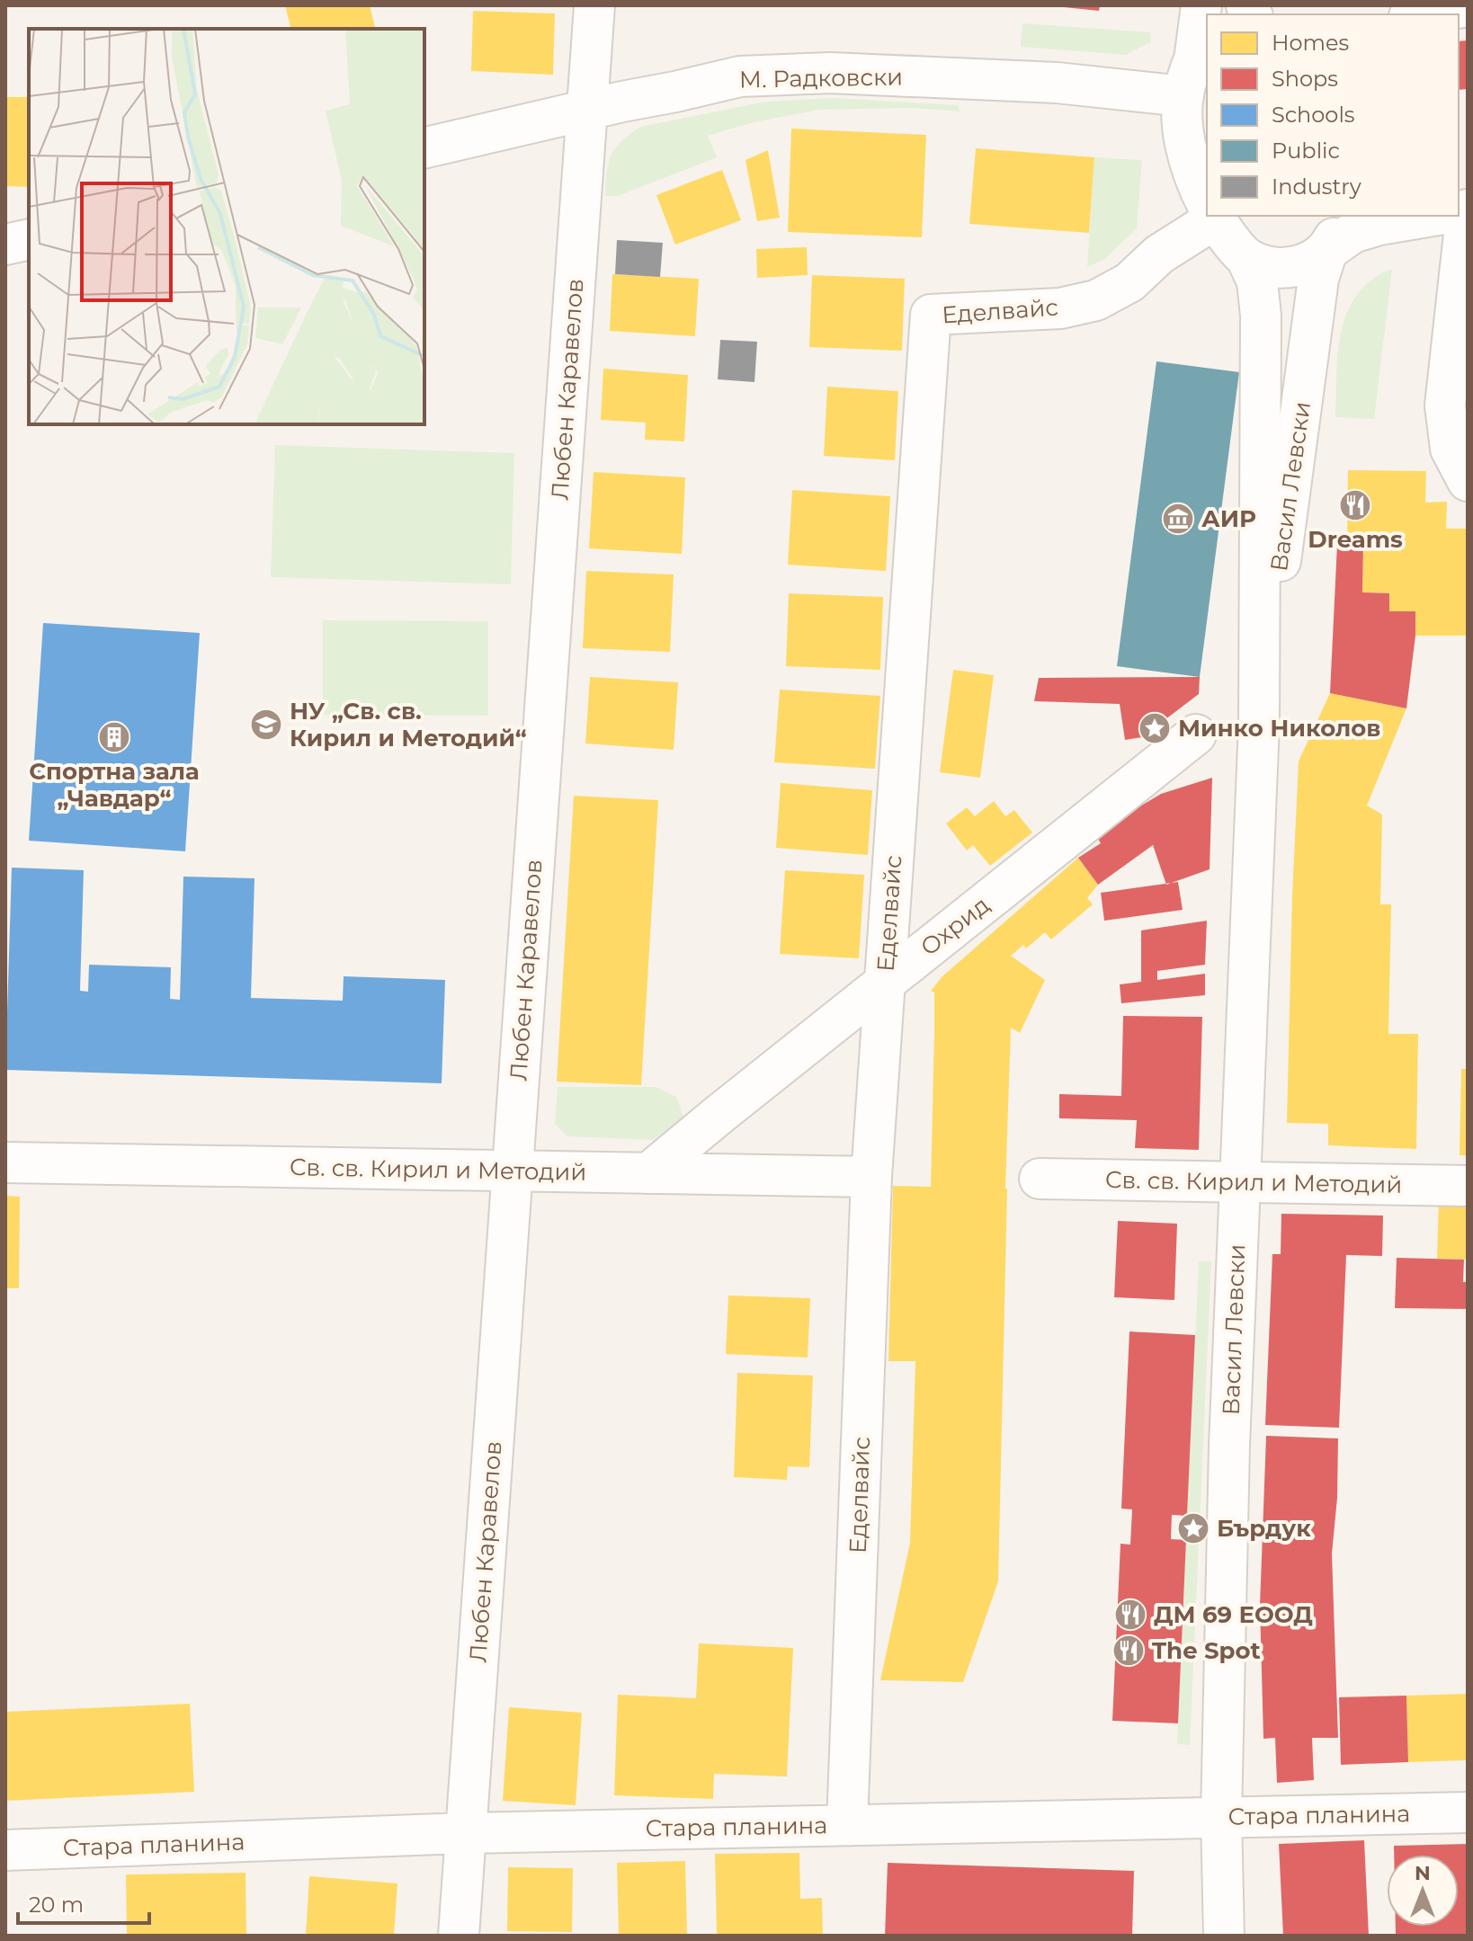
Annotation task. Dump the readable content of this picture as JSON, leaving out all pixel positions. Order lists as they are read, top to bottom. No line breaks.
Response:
{"streets":{"street":["М. Радковски","Еделвайс","Любен Каравелов","Васил Левски","Охрид","Св. св. Кирил и Методий","Стара планина"]},"crossings":[["М. Радковски","Любен Каравелов"],["Еделвайс","Охрид"],["Еделвайс","Св. св. Кирил и Методий"],["Еделвайс","Стара планина"],["Любен Каравелов","Св. св. Кирил и Методий"],["Любен Каравелов","Стара планина"],["Васил Левски","Св. св. Кирил и Методий"],["Васил Левски","Стара планина"],["Охрид","Св. св. Кирил и Методий"]],"places":{"restaurant":["Dreams","ДМ 69 ЕООД","The Spot"],"museum":["АИР"],"school or university":["НУ „Св. св. Кирил и Методий“"],"place":["Минко Николов","Бърдук"],"building":["Спортна зала „Чавдар“"]},"legend":["Homes","Shops","Schools","Public","Industry"],"scale_bar":"20 m","north":"top"}
